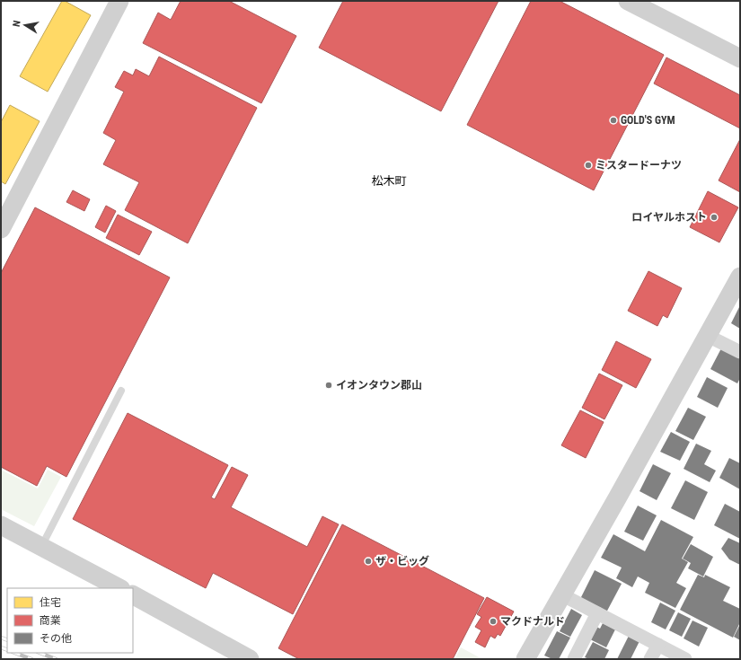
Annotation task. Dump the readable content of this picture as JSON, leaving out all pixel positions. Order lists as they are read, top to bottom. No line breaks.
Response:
{"districts":["松木町"],"places":["GOLD'S GYM","ミスタードーナツ","ロイヤルホスト","イオンタウン郡山","ザ・ビッグ","マクドナルド"],"legend":["住宅","商業","その他"],"north":"left"}
